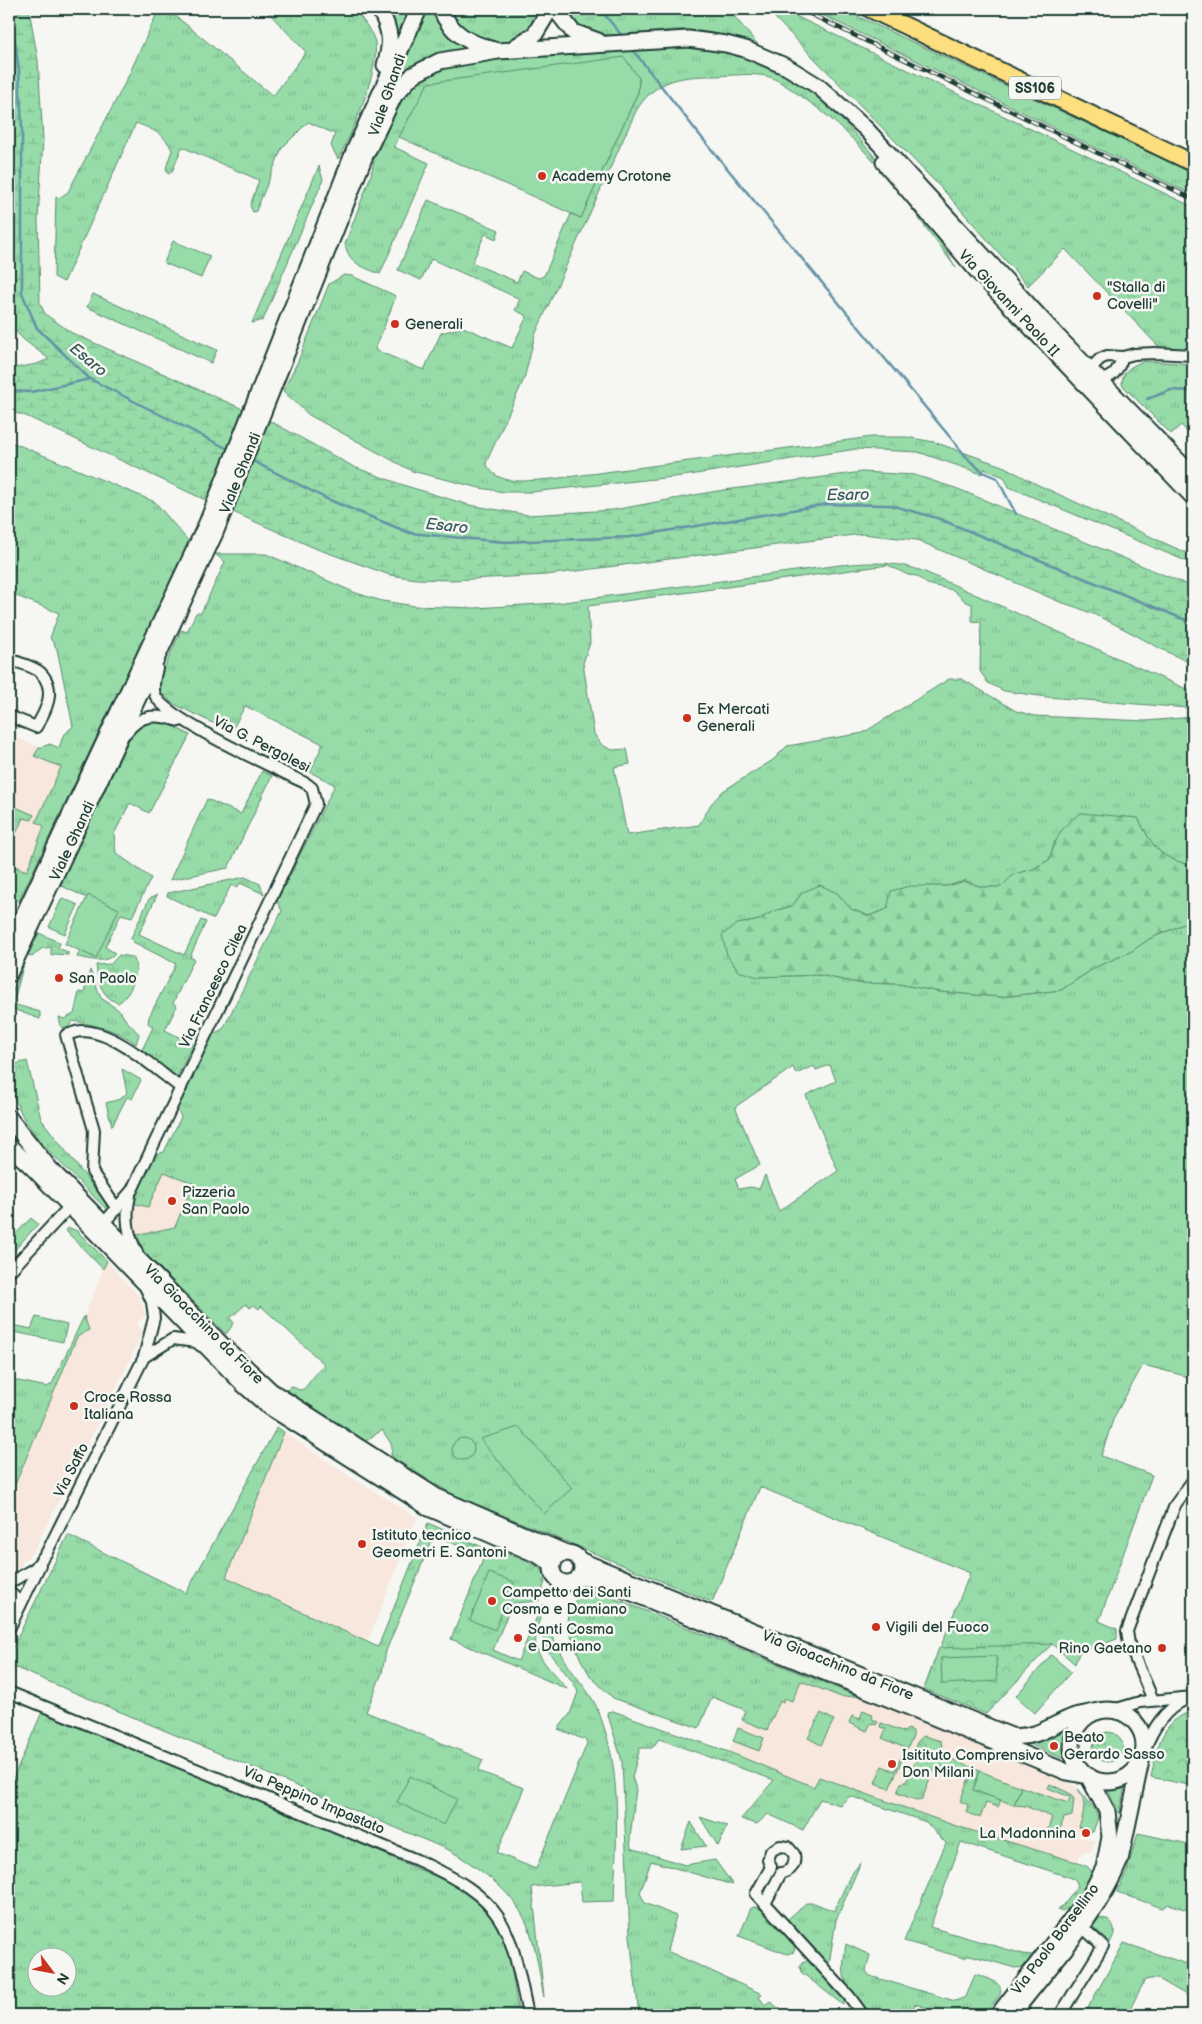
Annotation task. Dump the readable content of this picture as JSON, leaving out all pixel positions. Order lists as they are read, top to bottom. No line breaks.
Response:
{"streets":{"main road":["SS106"],"street":["Viale Ghandi","Via Giovanni Paolo II","Via G. Pergolesi","Via Francesco Cilea","Via Gioacchino da Fiore","Via Saffo","Via Peppino Impastato","Via Paolo Borsellino"]},"crossings":[["Via G. Pergolesi","Via Francesco Cilea"],["Via Francesco Cilea","Via Saffo"],["Via Gioacchino da Fiore","Via Saffo"],["Via Gioacchino da Fiore","Via Paolo Borsellino"]],"water":["Esaro"],"places":["Academy Crotone","\"Stalla di Covelli\"","Generali","Ex Mercati Generali","San Paolo","Pizzeria San Paolo","Croce Rossa Italiana","Istituto tecnico Geometri E. Santoni","Campetto dei Santi Cosma e Damiano","Vigili del Fuoco","Santi Cosma e Damiano","Rino Gaetano","Beato Gerardo Sasso","Isitituto Comprensivo Don Milani","La Madonnina"],"north":"bottom right"}
